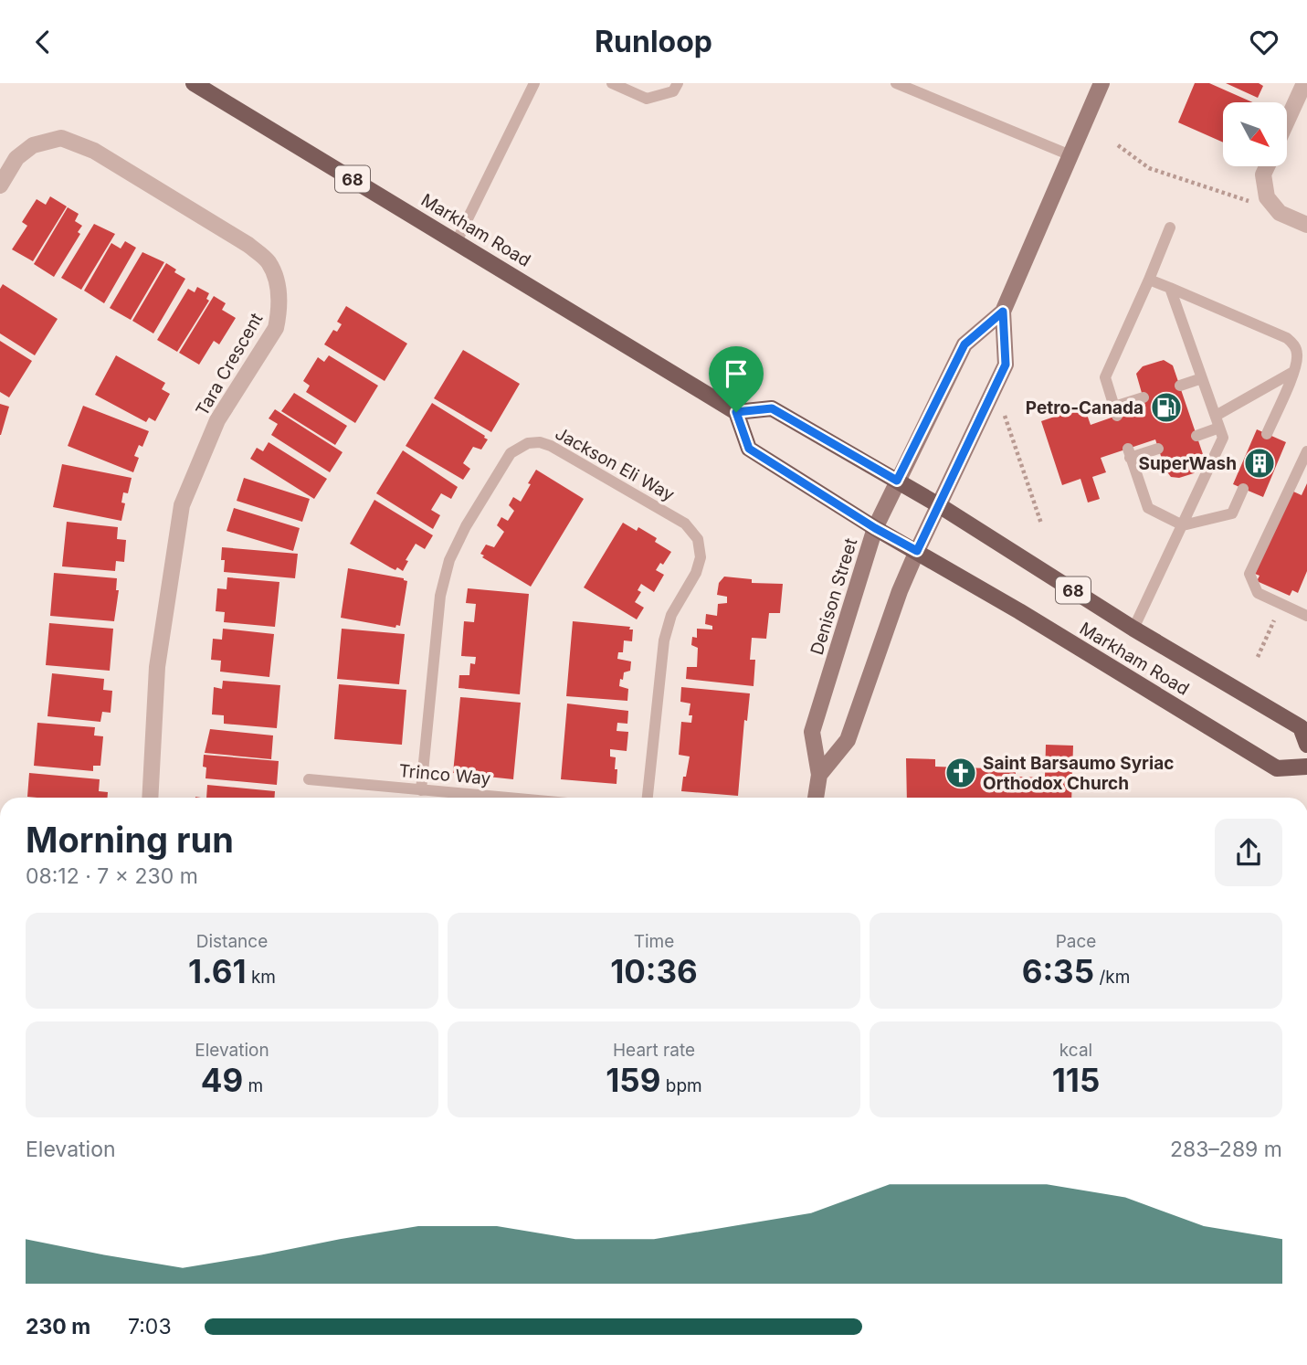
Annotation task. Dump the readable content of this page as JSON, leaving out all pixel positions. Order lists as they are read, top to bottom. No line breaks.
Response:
{"streets":{"main road":["68","Markham Road"],"street":["Tara Crescent","Denison Street"],"lane":["Jackson Eli Way","Trinco Way"]},"crossings":[["Markham Road","Denison Street"],["Jackson Eli Way","Trinco Way"]],"places":{"fuel station":["Petro-Canada"],"building":["SuperWash"],"church":["Saint Barsaumo Syriac Orthodox Church"]},"north":"bottom right","page":{"header":"Runloop","heading":["Morning run","08:12 · 7 × 230 m"],"stats":[["Distance","1.61 km"],["Time","10:36"],["Pace","6:35 /km"],["Elevation","49 m"],["Heart rate","159 bpm"],["kcal","115"]],"chart":["Elevation","283–289 m"],"list":[{"name":"230 m","note":"7:03"}]}}
